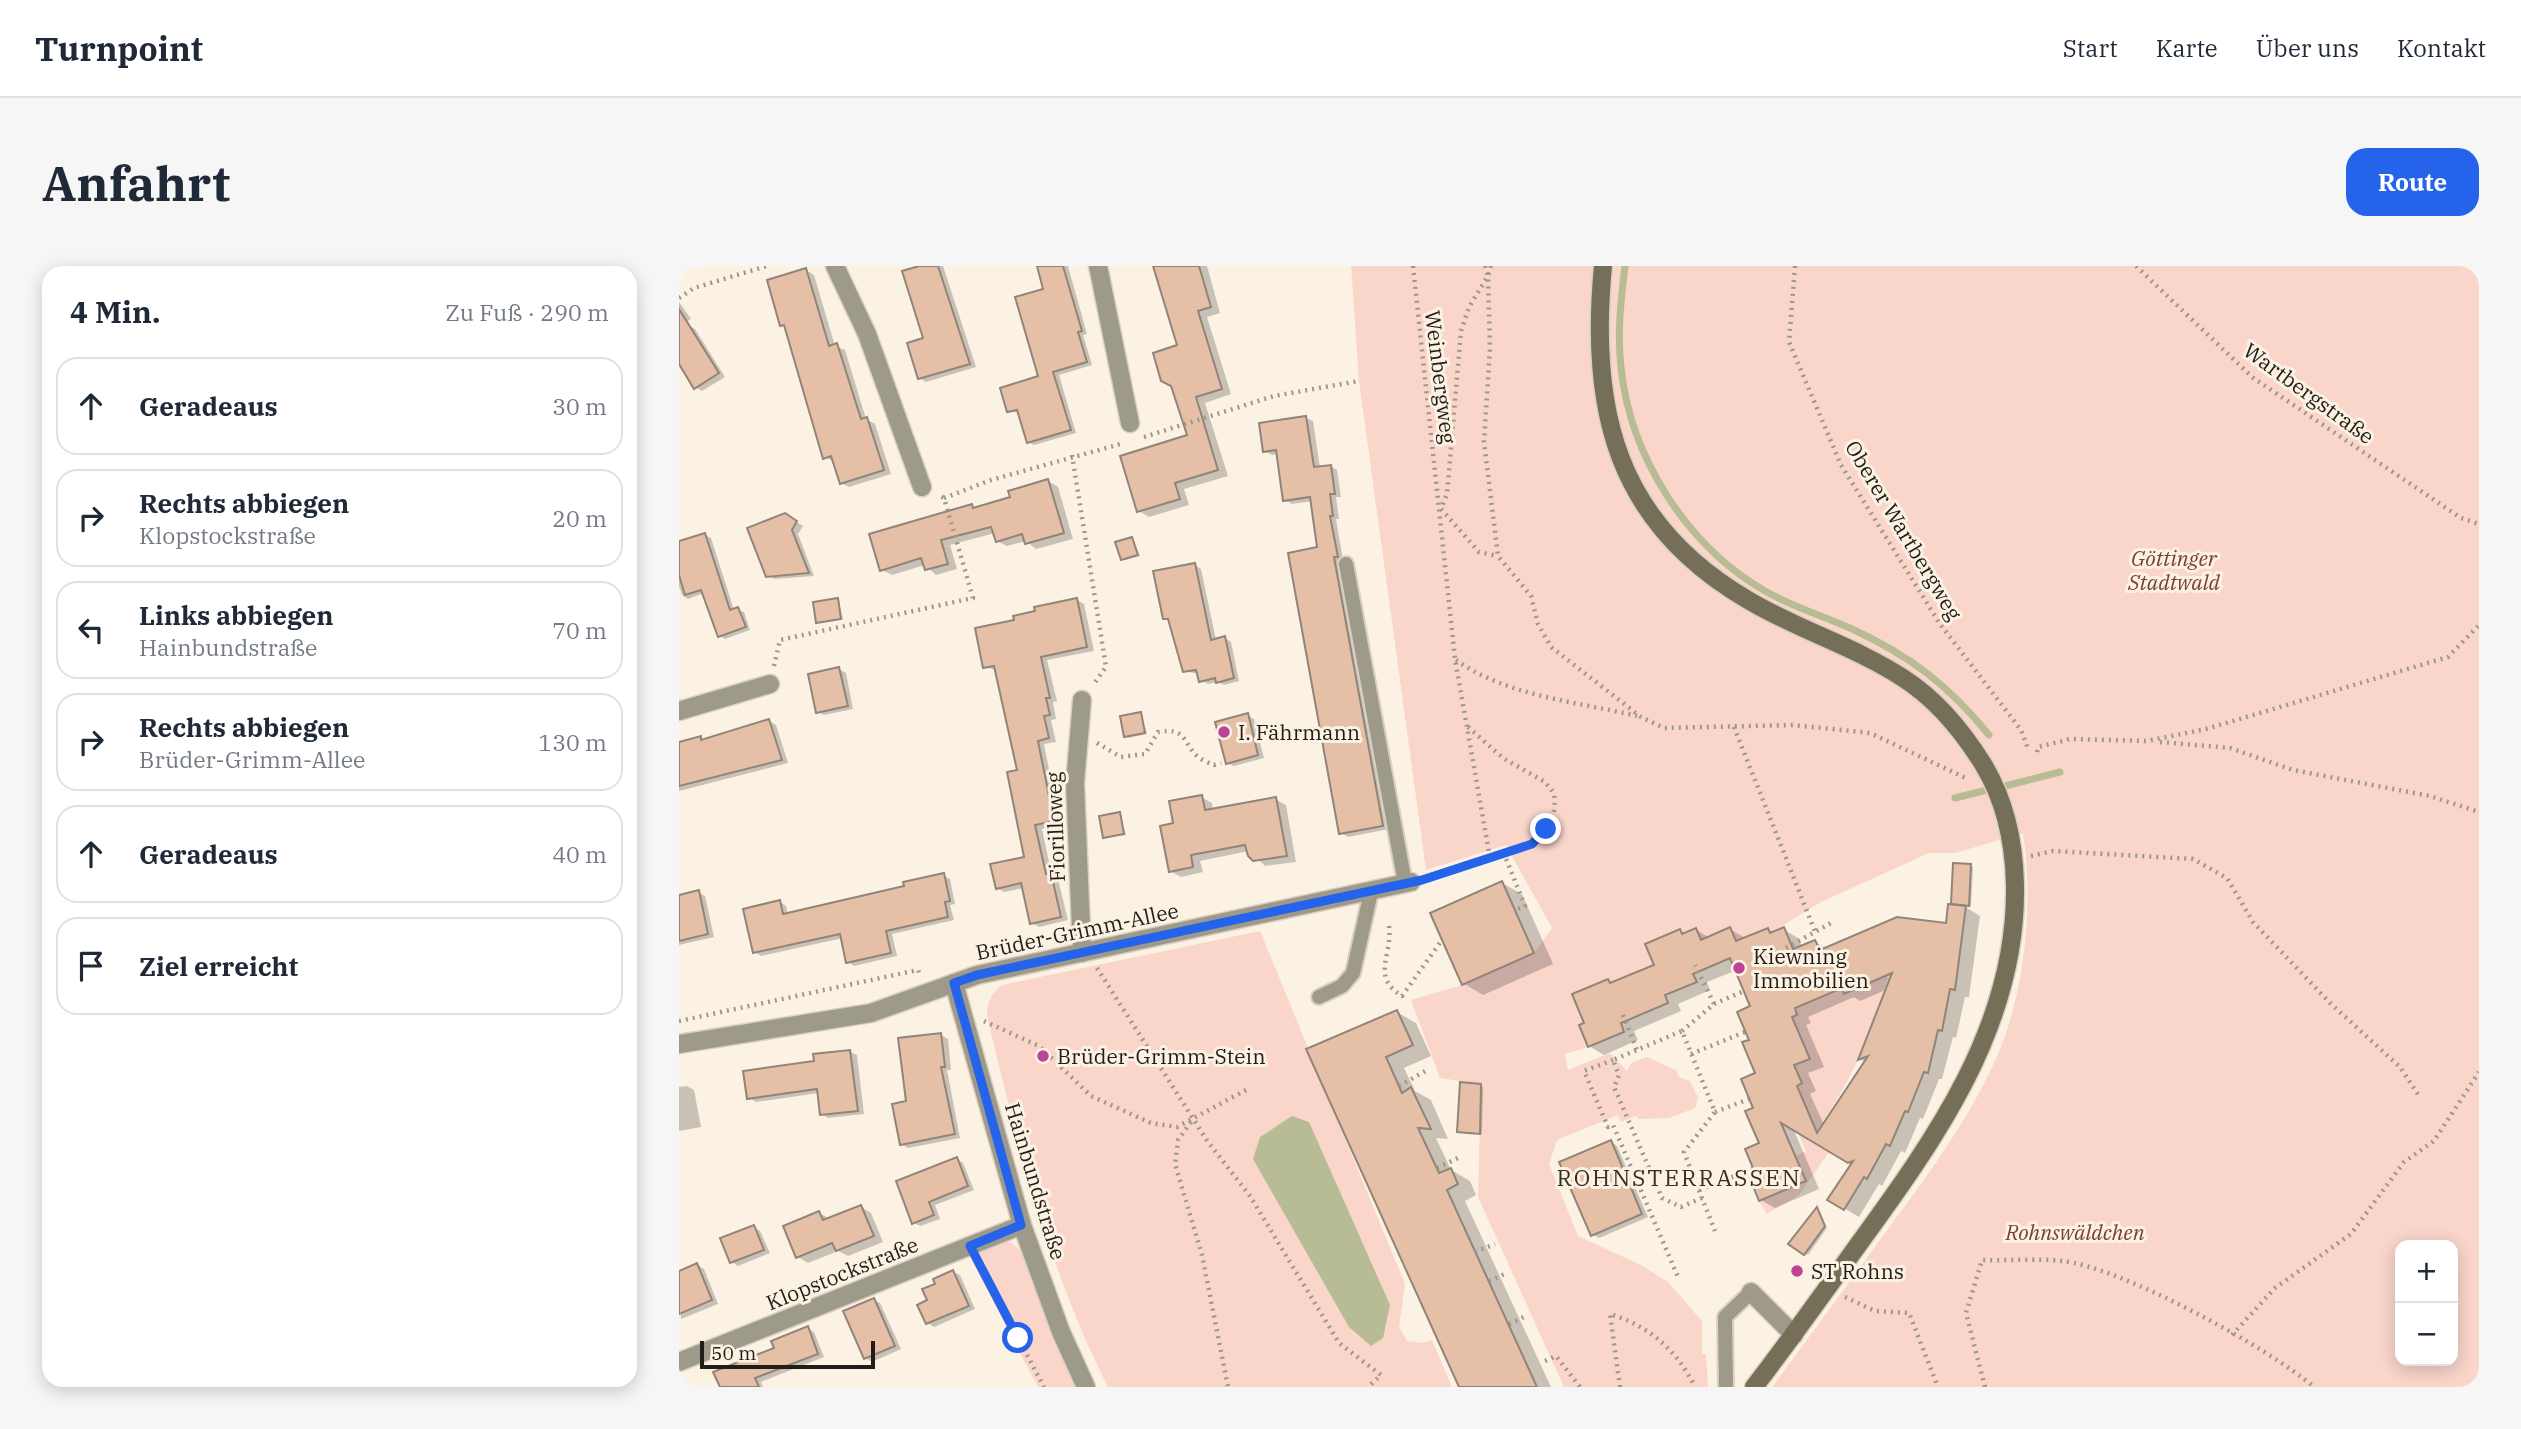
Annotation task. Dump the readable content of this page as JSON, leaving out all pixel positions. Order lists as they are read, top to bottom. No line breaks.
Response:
{"streets":{"street":["Fiorilloweg","Brüder-Grimm-Allee","Hainbundstraße","Klopstockstraße"],"path":["Weinbergweg","Wartbergstraße","Oberer Wartbergweg"]},"crossings":[["Fiorilloweg","Brüder-Grimm-Allee"],["Brüder-Grimm-Allee","Hainbundstraße"],["Hainbundstraße","Klopstockstraße"]],"districts":["ROHNSTERRASSEN"],"parks":["Göttinger Stadtwald","Rohnswäldchen"],"places":["I. Fährmann","Kiewning Immobilien","Brüder-Grimm-Stein","ST Rohns"],"scale_bar":"50 m","page":{"header":"Turnpoint","nav":["Start","Karte","Über uns","Kontakt"],"buttons":"Route","title":"Anfahrt","heading":["4 Min.","Zu Fuß · 290 m"],"list":[["Geradeaus","30 m"],["Rechts abbiegen","Klopstockstraße","20 m"],["Links abbiegen","Hainbundstraße","70 m"],["Rechts abbiegen","Brüder-Grimm-Allee","130 m"],["Geradeaus","40 m"],"Ziel erreicht"],"map_buttons":["+","−"],"scale":"50 m"}}
